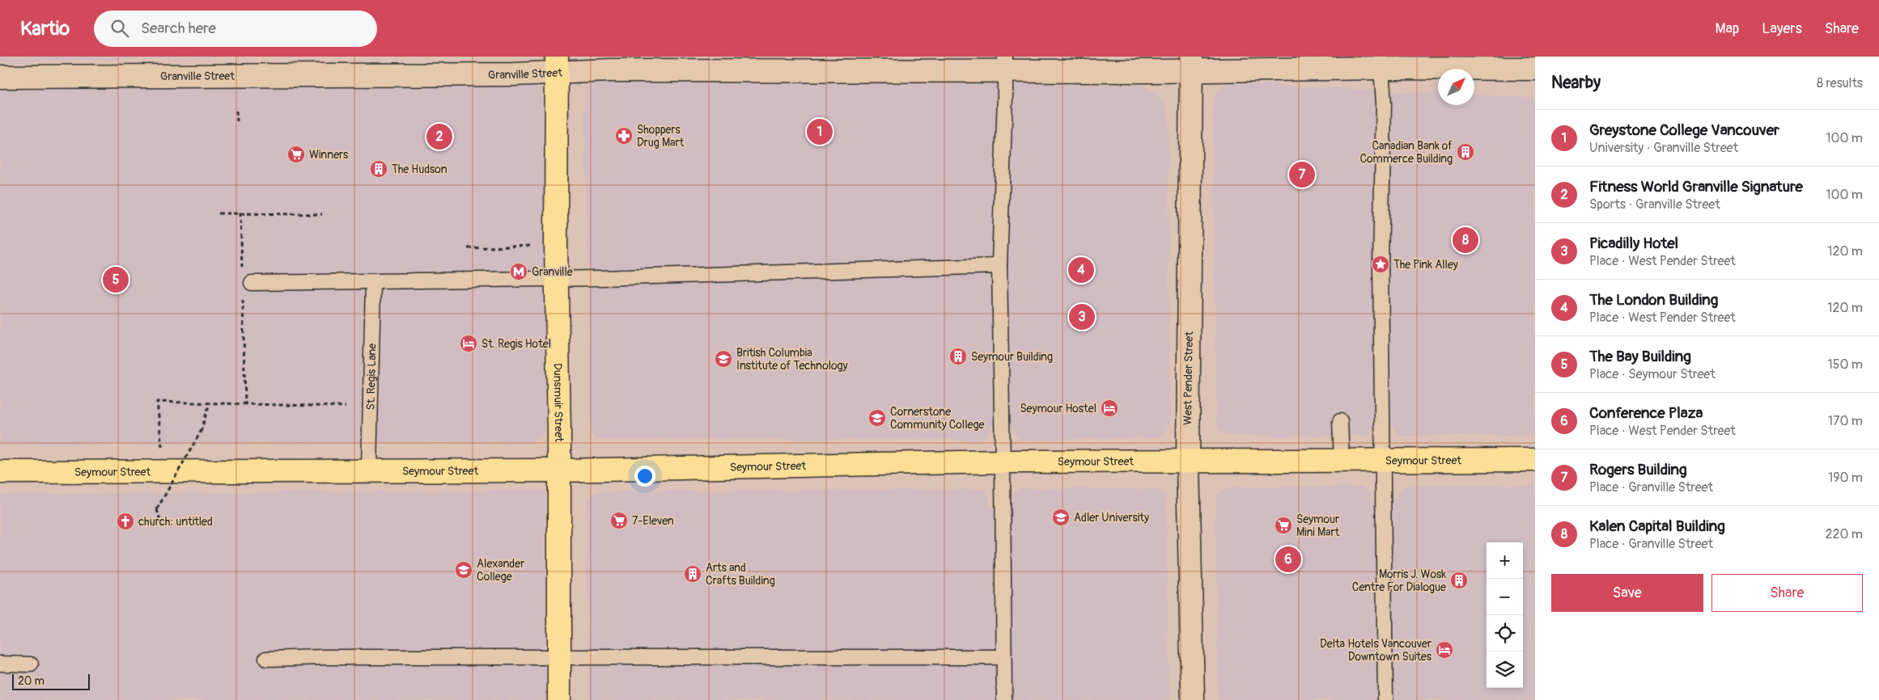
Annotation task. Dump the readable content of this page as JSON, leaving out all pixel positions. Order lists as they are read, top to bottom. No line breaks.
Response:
{"streets":{"main road":["Dunsmuir Street","Seymour Street"],"street":["Granville Street","West Pender Street"],"lane":["St. Regis Lane"]},"crossings":[["Granville Street","West Pender Street"],["Granville Street","Dunsmuir Street"],["St. Regis Lane","Seymour Street"],["West Pender Street","Seymour Street"],["Dunsmuir Street","Seymour Street"]],"places":{"pharmacy":["Shoppers Drug Mart"],"building":["Canadian Bank of Commerce Building","The Hudson","Seymour Building","Arts and Crafts Building","Morris J. Wosk Centre For Dialogue"],"supermarket":["Winners","7-Eleven","Seymour Mini Mart"],"place":["The Pink Alley"],"metro station":["Granville"],"hotel":["St. Regis Hotel","Seymour Hostel","Delta Hotels Vancouver Downtown Suites"],"school or university":["British Columbia Institute of Technology","Cornerstone Community College","Adler University","Alexander College"],"church":["church: untitled"]},"scale_bar":"20 m","north":"top right","page":{"header":"Kartio","search":"Search here","nav":["Map","Layers","Share"],"heading":["Nearby","8 results"],"list":[{"mark":"1","name":"Greystone College Vancouver","note":"University · Granville Street","value":"100 m"},{"mark":"2","name":"Fitness World Granville Signature","note":"Sports · Granville Street","value":"100 m"},{"mark":"3","name":"Picadilly Hotel","note":"Place · West Pender Street","value":"120 m"},{"mark":"4","name":"The London Building","note":"Place · West Pender Street","value":"120 m"},{"mark":"5","name":"The Bay Building","note":"Place · Seymour Street","value":"150 m"},{"mark":"6","name":"Conference Plaza","note":"Place · West Pender Street","value":"170 m"},{"mark":"7","name":"Rogers Building","note":"Place · Granville Street","value":"190 m"},{"mark":"8","name":"Kalen Capital Building","note":"Place · Granville Street","value":"220 m"}],"pins":["1","2","7","8","4","5","3","6"],"map_buttons":["+","−"],"buttons":["Save","Share"],"scale":"20 m"}}
